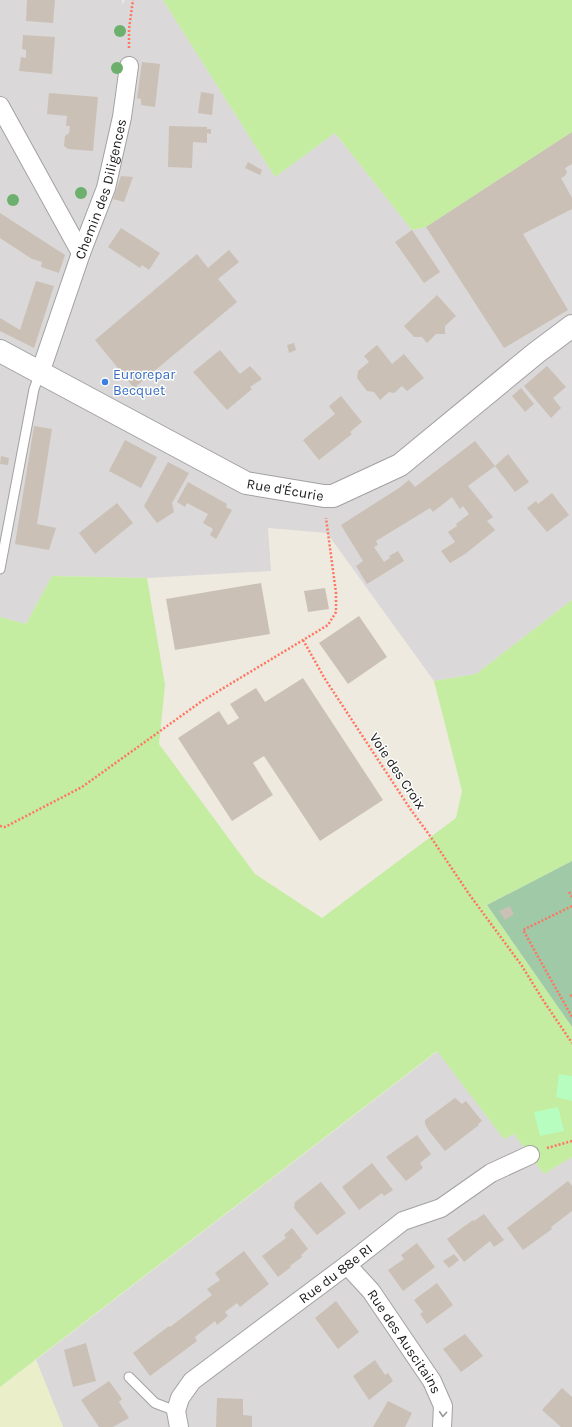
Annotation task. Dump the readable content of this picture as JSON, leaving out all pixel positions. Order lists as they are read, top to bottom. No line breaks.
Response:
{"streets":{"street":["Chemin des Diligences","Rue d'Écurie","Rue du 88e RI","Rue des Auscitains"],"path":["Voie des Croix"]},"crossings":[["Chemin des Diligences","Rue d'Écurie"],["Rue du 88e RI","Rue des Auscitains"]],"one_way":["Rue des Auscitains"],"places":["Eurorepar Becquet"]}
